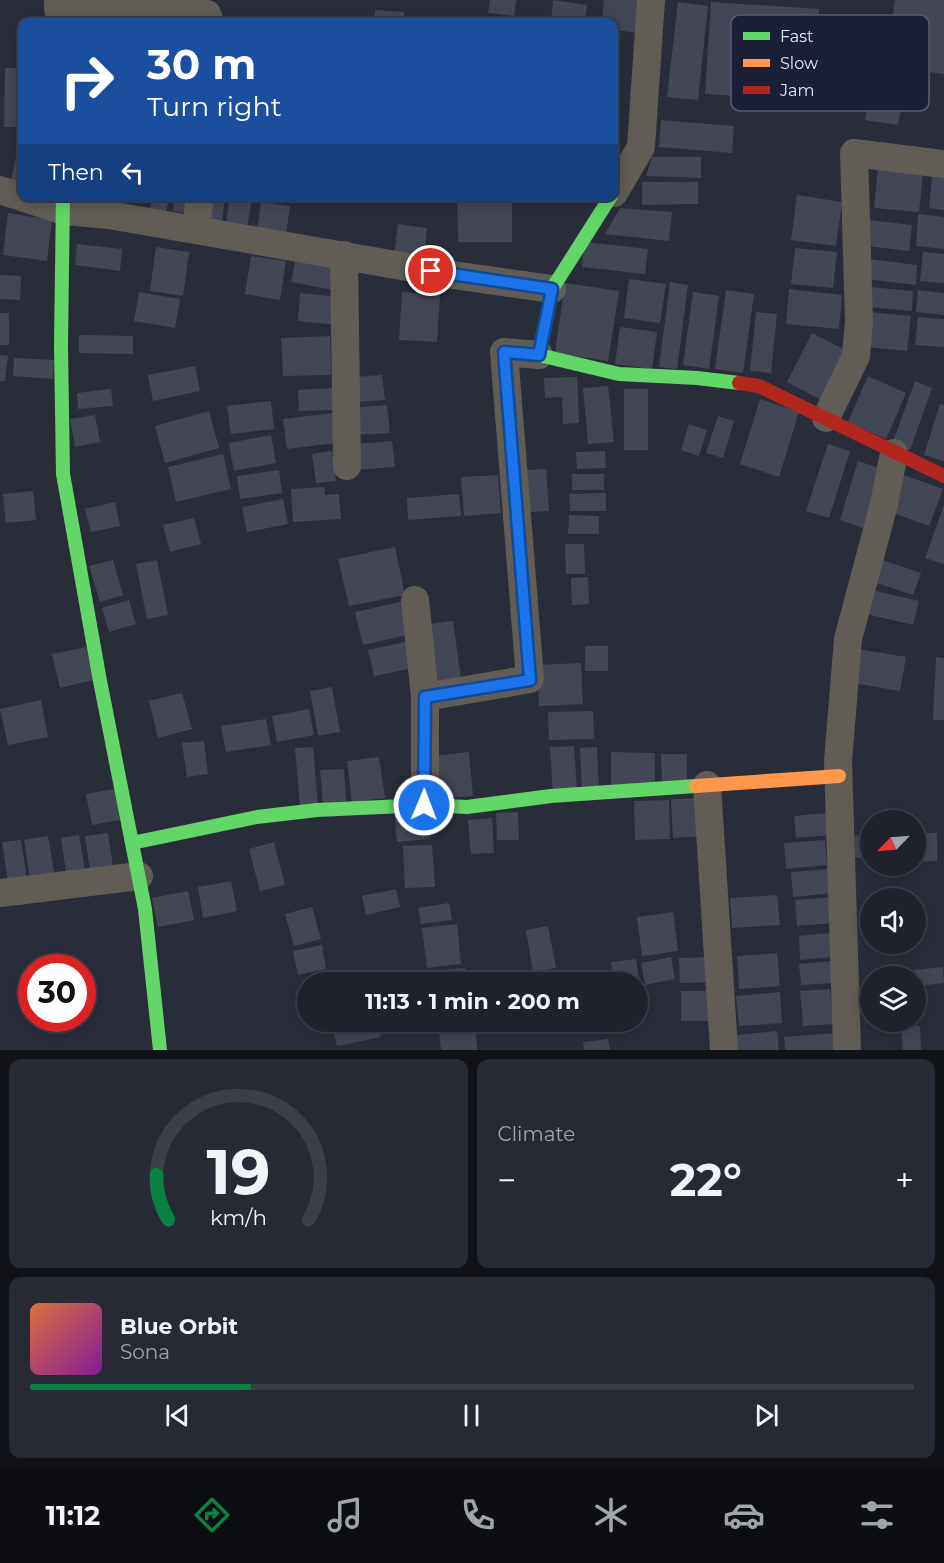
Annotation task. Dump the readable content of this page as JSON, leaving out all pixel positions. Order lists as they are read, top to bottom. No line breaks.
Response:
{"legend":["Fast","Slow","Jam"],"north":"bottom left","page":{"turn":["30 m","Turn right"],"then":"Then","limit":"30","trip":"11:13 · 1 min · 200 m","tile":"Climate","heat":["−","22°","+"],"song":["Blue Orbit","Sona"],"tabs":"11:12","gauge":["19","km/h"]}}
